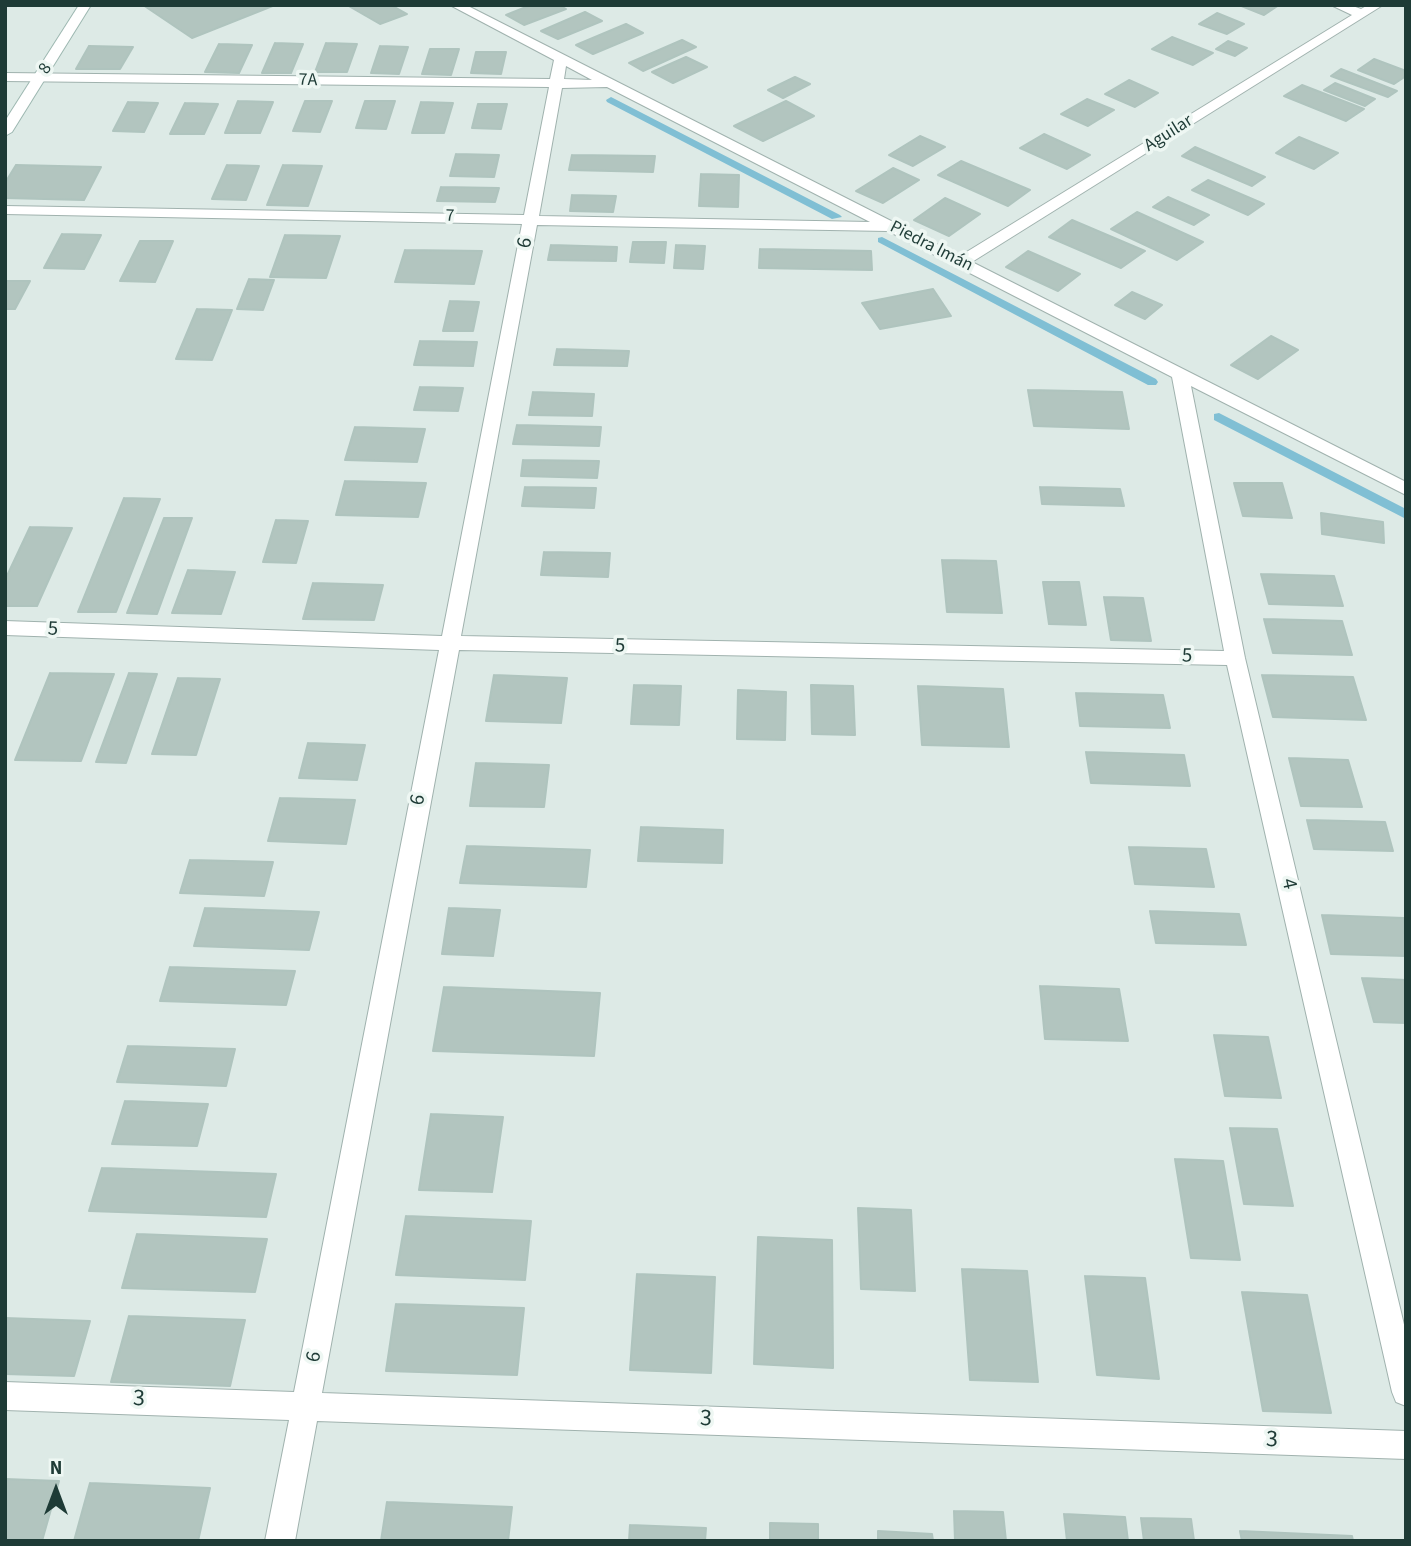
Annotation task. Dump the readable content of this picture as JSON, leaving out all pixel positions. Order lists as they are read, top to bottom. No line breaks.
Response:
{"streets":{"street":["8","7A","Aguilar","7","6","Piedra lmán","5","4","3"]},"crossings":[["8","7A"],["7A","6"],["7A","Piedra lmán"],["Aguilar","Piedra lmán"],["7","6"],["7","Piedra lmán"],["6","Piedra lmán"],["6","5"],["6","3"],["Piedra lmán","4"],["5","4"]],"north":"top"}
